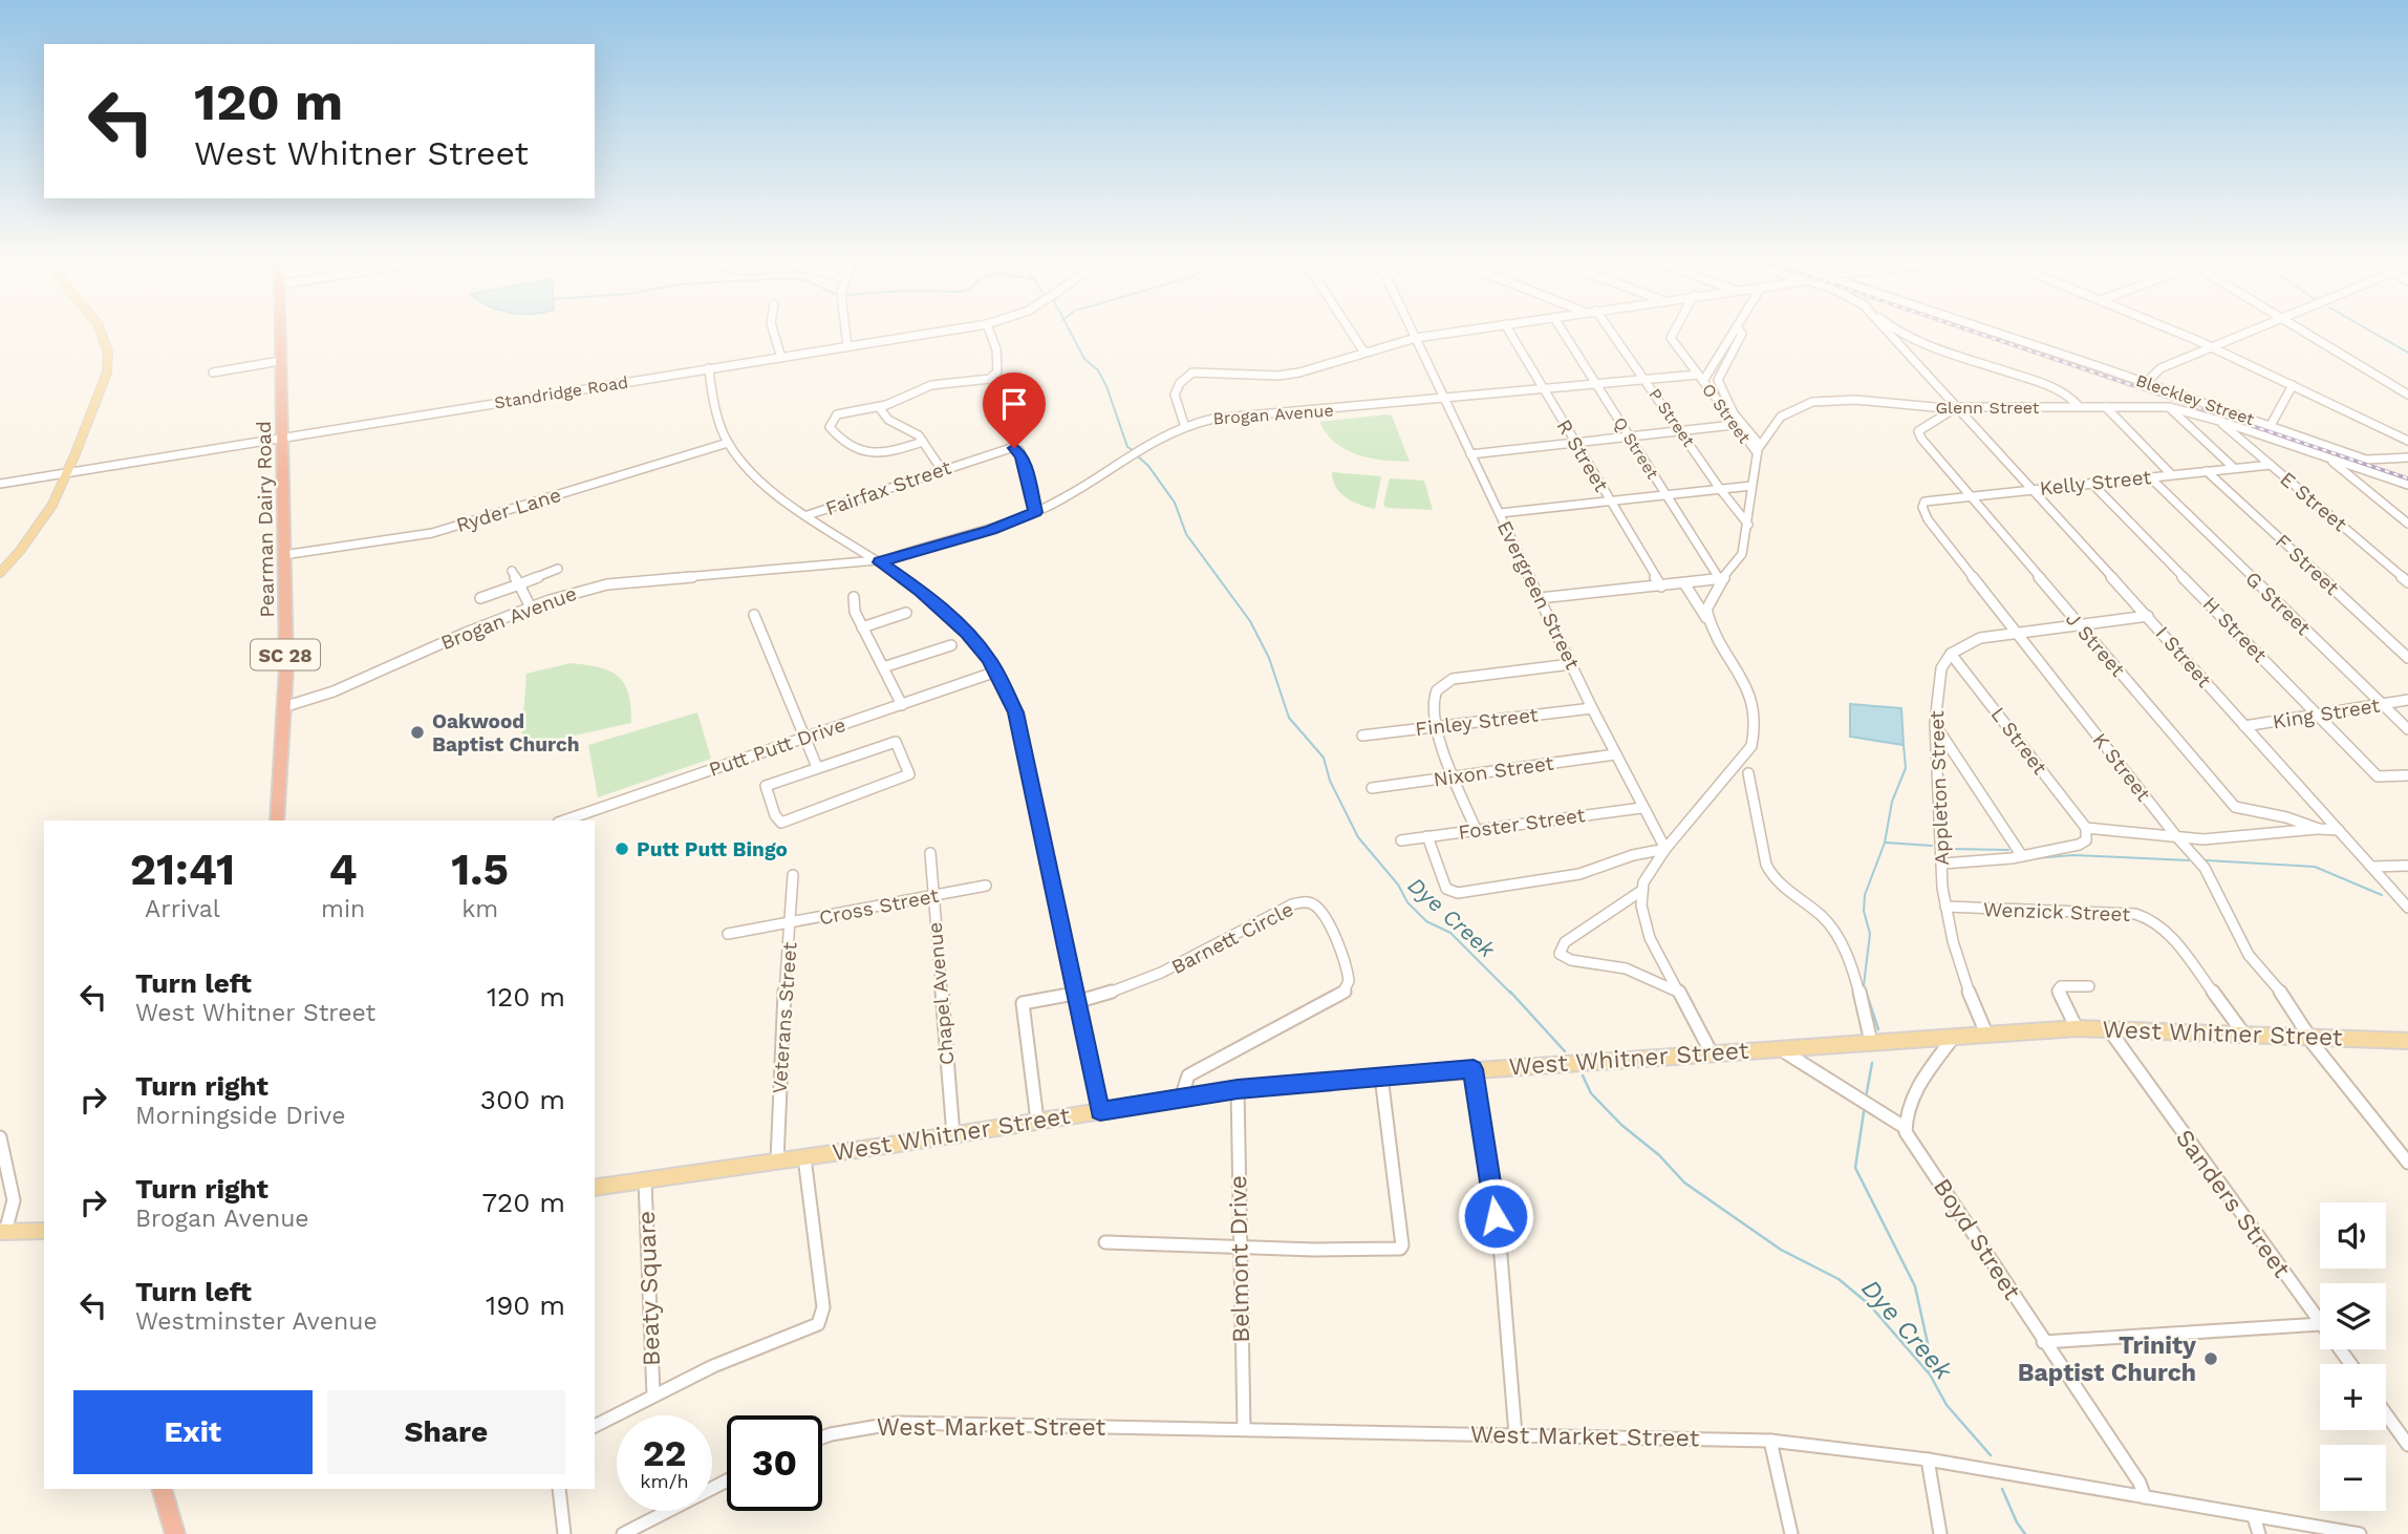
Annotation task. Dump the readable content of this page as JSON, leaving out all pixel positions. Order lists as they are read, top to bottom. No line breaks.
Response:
{"streets":{"highway":["Pearman Dairy Road","SC 28"],"main road":["West Whitner Street"],"street":["Standridge Road","Bleckley Street","Glenn Street","O Street","Brogan Avenue","P Street","Q Street","R Street","Kelly Street","Fairfax Street","E Street","Ryder Lane","F Street","Evergreen Street","G Street","H Street","J Street","I Street","King Street","Finley Street","L Street","Putt Putt Drive","K Street","Nixon Street","Appleton Street","Foster Street","Cross Street","Wenzick Street","Barnett Circle","Chapel Avenue","Veterans Street","Sanders Street","Boyd Street","Belmont Drive","Beaty Square","West Market Street"]},"crossings":[["Standridge Road","Pearman Dairy Road"],["Glenn Street","O Street"],["Glenn Street","P Street"],["Glenn Street","Q Street"],["Glenn Street","E Street"],["Glenn Street","J Street"],["Glenn Street","I Street"],["O Street","Brogan Avenue"],["Brogan Avenue","P Street"],["Brogan Avenue","Q Street"],["Brogan Avenue","R Street"],["Brogan Avenue","Fairfax Street"],["Brogan Avenue","Pearman Dairy Road"],["Brogan Avenue","Evergreen Street"],["Kelly Street","E Street"],["Kelly Street","F Street"],["Kelly Street","G Street"],["Kelly Street","H Street"],["Kelly Street","J Street"],["Kelly Street","I Street"],["Kelly Street","K Street"],["Ryder Lane","Pearman Dairy Road"],["Evergreen Street","Finley Street"],["Evergreen Street","Nixon Street"],["Evergreen Street","Foster Street"],["G Street","King Street"],["H Street","King Street"],["J Street","I Street"],["I Street","King Street"],["L Street","Appleton Street"],["K Street","West Whitner Street"],["Appleton Street","Wenzick Street"],["Appleton Street","West Whitner Street"],["Cross Street","Chapel Avenue"],["Cross Street","Veterans Street"],["Wenzick Street","West Whitner Street"],["Barnett Circle","West Whitner Street"],["Chapel Avenue","West Whitner Street"],["Veterans Street","West Whitner Street"],["West Whitner Street","Sanders Street"],["West Whitner Street","Boyd Street"],["West Whitner Street","Belmont Drive"],["West Whitner Street","Beaty Square"],["Boyd Street","West Market Street"],["Belmont Drive","West Market Street"]],"water":["Dye Creek"],"places":["Oakwood Baptist Church","Putt Putt Bingo","Trinity Baptist Church"],"page":{"turn":["120 m","West Whitner Street"],"eta":["21:41","Arrival","4","min","1.5","km"],"list":[{"name":"Turn left","note":"West Whitner Street","value":"120 m"},{"name":"Turn right","note":"Morningside Drive","value":"300 m"},{"name":"Turn right","note":"Brogan Avenue","value":"720 m"},{"name":"Turn left","note":"Westminster Avenue","value":"190 m"}],"map_buttons":["+","−"],"buttons":["Exit","Share"],"speed":"22 km/h","limit":"30"}}
